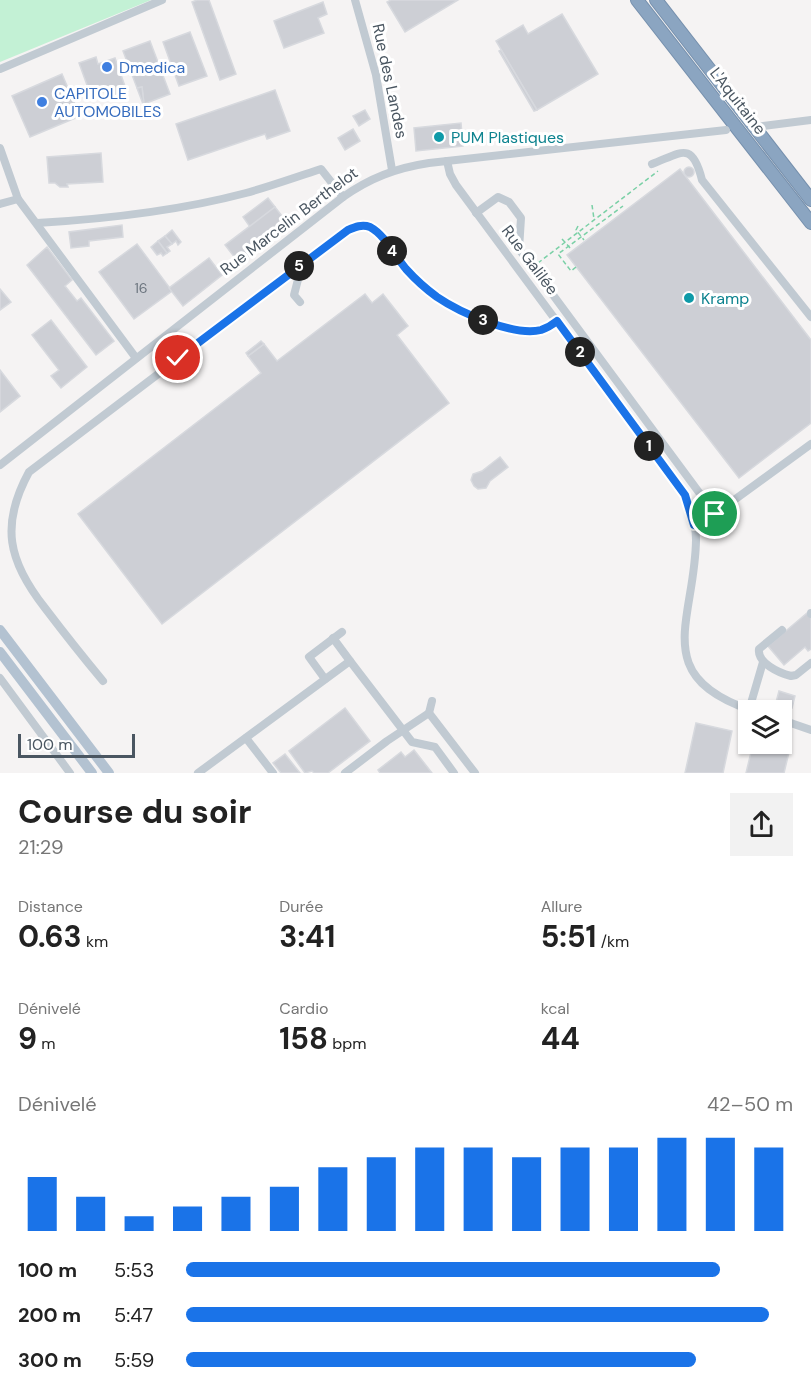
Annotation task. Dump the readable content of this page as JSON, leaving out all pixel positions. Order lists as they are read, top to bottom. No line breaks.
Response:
{"streets":{"highway":["L'Aquitaine"],"street":["Rue des Landes","Rue Marcelin Berthelot","Rue Galilée"]},"crossings":[["Rue des Landes","Rue Marcelin Berthelot"],["Rue Marcelin Berthelot","Rue Galilée"]],"places":["Dmedica","CAPITOLE AUTOMOBILES","PUM Plastiques","Kramp"],"house_numbers":["16"],"scale_bar":"100 m","page":{"pins":["4","5","3","2","1"],"scale":"100 m","heading":["Course du soir","21:29"],"stats":[["Distance","0.63 km"],["Durée","3:41"],["Allure","5:51 /km"],["Dénivelé","9 m"],["Cardio","158 bpm"],["kcal","44"]],"chart":["Dénivelé","42–50 m"],"list":[{"name":"100 m","note":"5:53"},{"name":"200 m","note":"5:47"},{"name":"300 m","note":"5:59"}]}}
